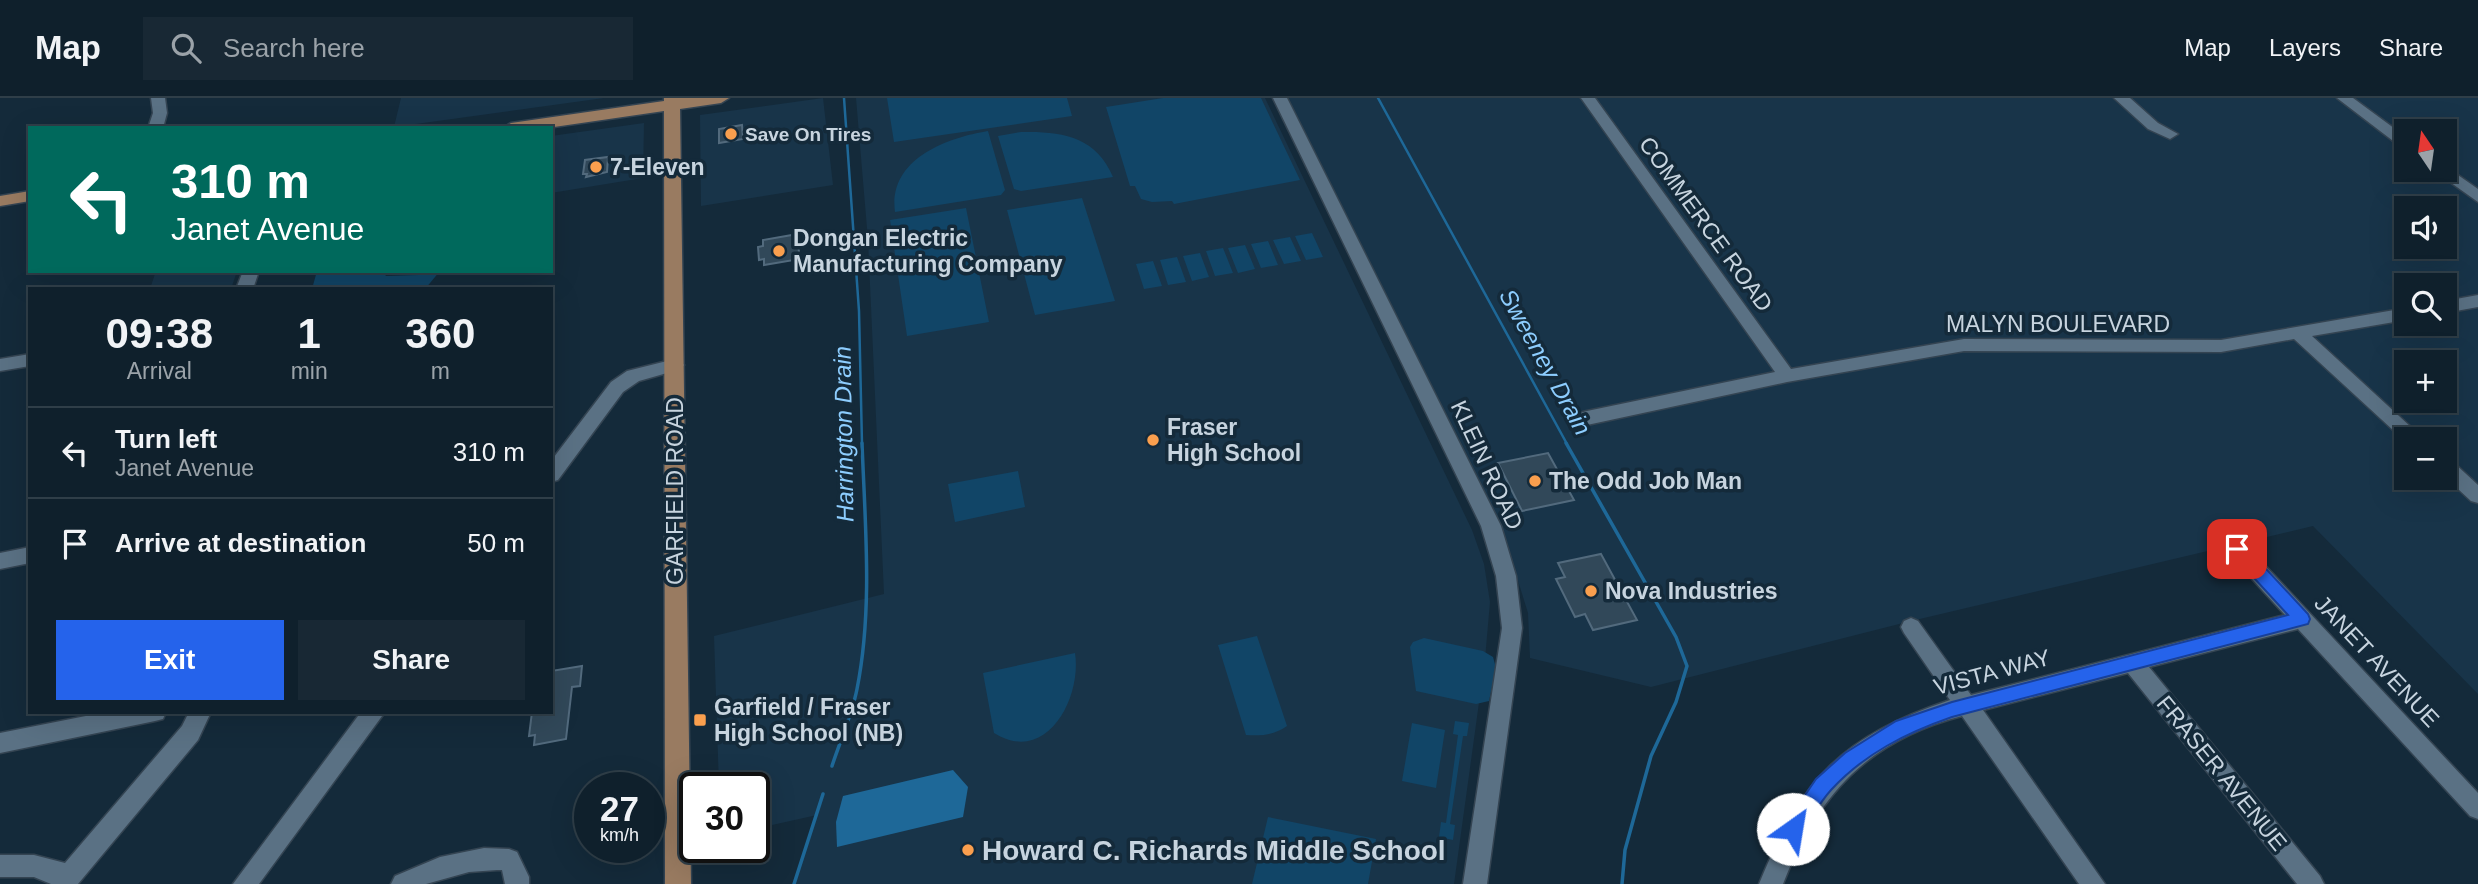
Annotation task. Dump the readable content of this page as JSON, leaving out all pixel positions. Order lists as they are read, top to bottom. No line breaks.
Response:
{"streets":{"main road":["GARFIELD ROAD"],"street":["COMMERCE ROAD","MALYN BOULEVARD","KLEIN ROAD","JANET AVENUE","VISTA WAY","FRASER AVENUE"]},"crossings":[["COMMERCE ROAD","MALYN BOULEVARD"],["JANET AVENUE","VISTA WAY"],["VISTA WAY","FRASER AVENUE"]],"water":["Sweeney Drain","Harrington Drain"],"places":{"other":["Save On Tires","7-Eleven","Dongan Electric Manufacturing Company","Fraser High School","The Odd Job Man","Nova Industries","Howard C. Richards Middle School"],"transit":["Garfield / Fraser High School (NB)"]},"north":"top","page":{"header":"Map","search":"Search here","nav":["Map","Layers","Share"],"map_buttons":["+","−"],"turn":["310 m","Janet Avenue"],"eta":["09:38","Arrival","1","min","360","m"],"list":[{"name":"Turn left","note":"Janet Avenue","value":"310 m"},{"name":"Arrive at destination","value":"50 m"}],"buttons":["Exit","Share"],"speed":"27 km/h","limit":"30"}}
